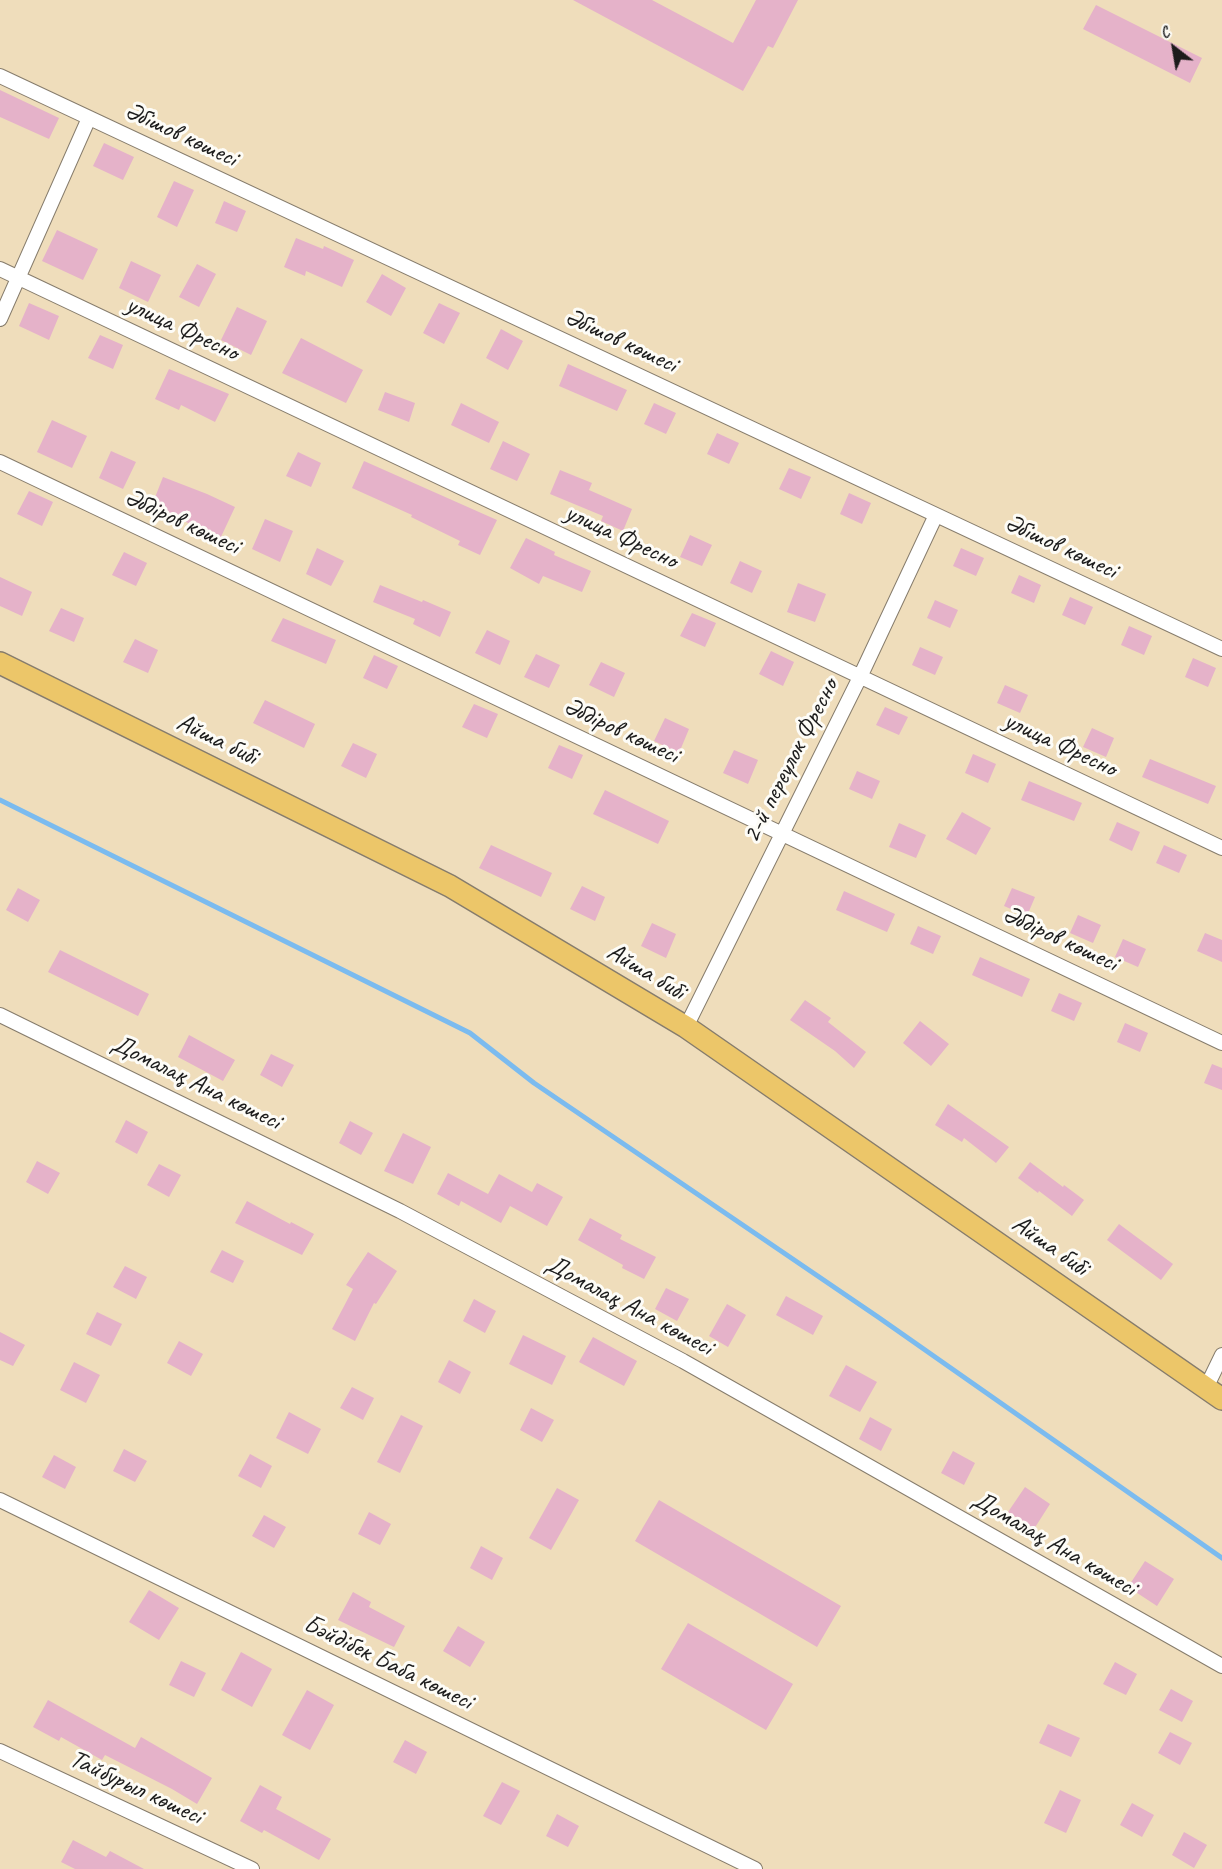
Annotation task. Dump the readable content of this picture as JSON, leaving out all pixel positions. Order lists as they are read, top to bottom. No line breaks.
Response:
{"streets":{"main road":["Айша бибі"],"street":["Әбішов көшесі","улица Фресно","Әбдіров көшесі","2-й переулок Фресно","Домалақ Ана көшесі","Бәйдібек Баба көшесі","Тайбурыл көшесі"]},"crossings":[["Әбішов көшесі","2-й переулок Фресно"],["улица Фресно","2-й переулок Фресно"],["Әбдіров көшесі","2-й переулок Фресно"],["Айша бибі","2-й переулок Фресно"]],"north":"top left"}
